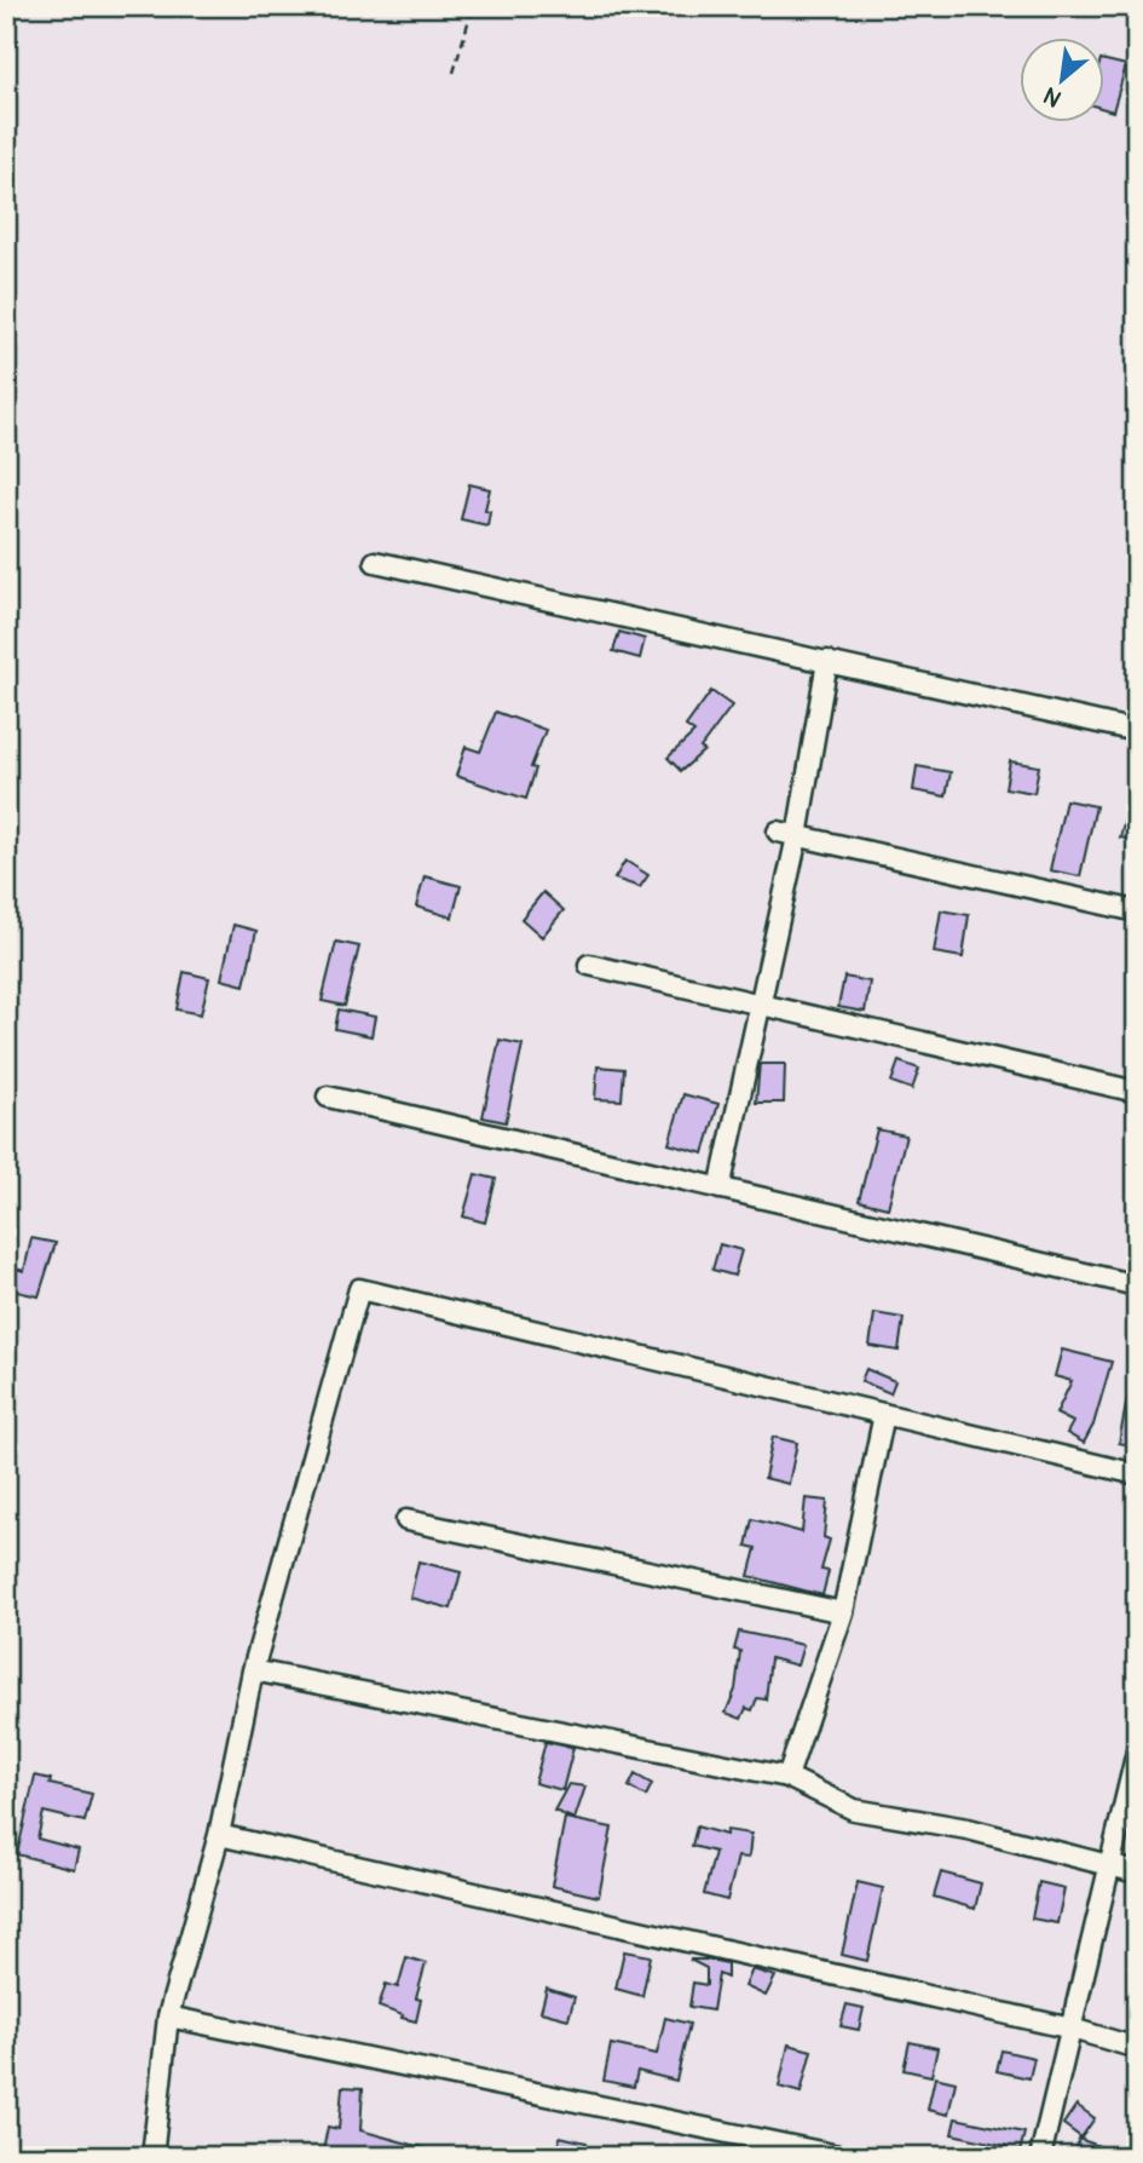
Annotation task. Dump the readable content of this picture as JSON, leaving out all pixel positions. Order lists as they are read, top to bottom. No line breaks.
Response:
{"north":"bottom left"}
